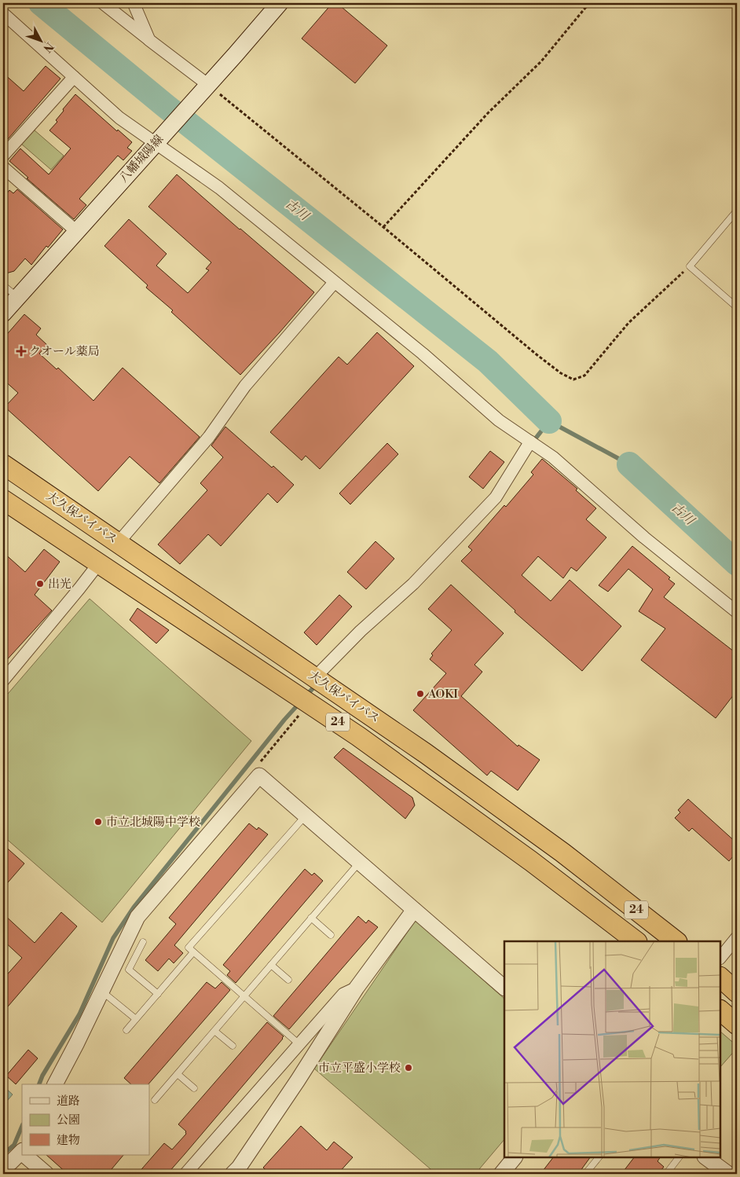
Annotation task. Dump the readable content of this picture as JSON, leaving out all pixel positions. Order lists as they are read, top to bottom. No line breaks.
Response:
{"streets":{"highway":["大久保バイパス","24"],"main road":["八幡城陽線"]},"water":["古川"],"places":{"health":["クオール薬局"],"other":["出光","AOKI","市立北城陽中学校","市立平盛小学校"]},"legend":["道路","公園","建物"],"north":"bottom right"}
